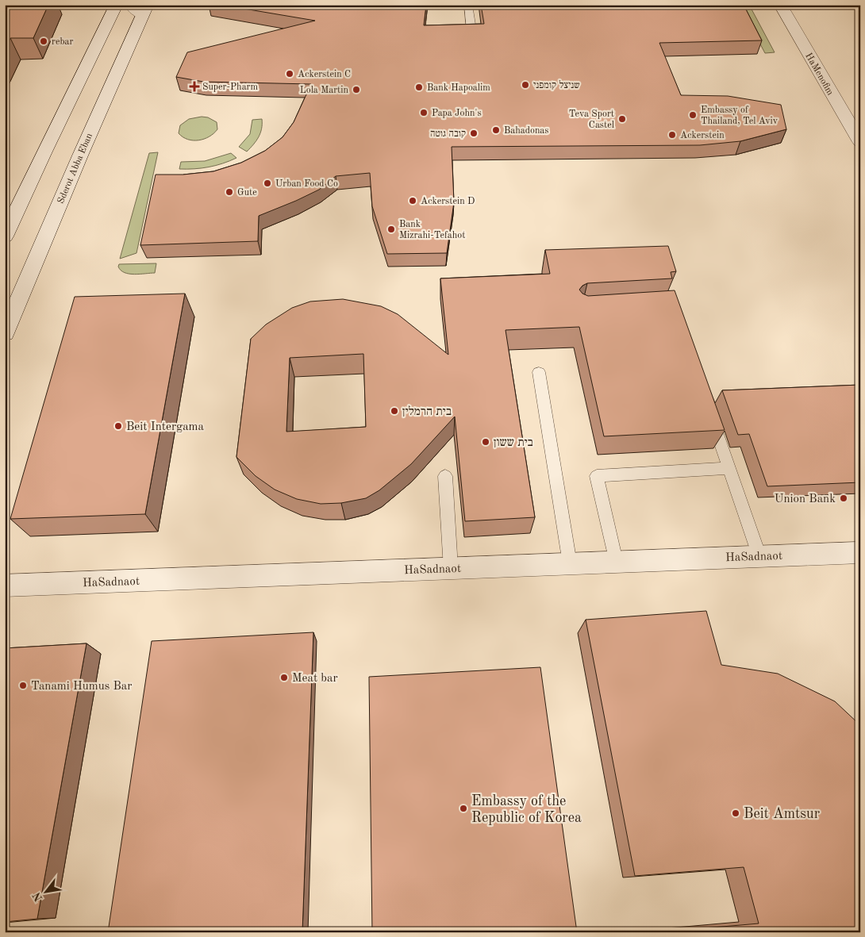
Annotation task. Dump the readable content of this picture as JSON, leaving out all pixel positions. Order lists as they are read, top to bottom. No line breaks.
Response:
{"streets":{"main road":["HaMenofim","Sderot Abba Eban","HaSadnaot"]},"places":{"other":["rebar","Ackerstein C","שניצל קומפני","Bank Hapoalim","Lola Martin","Papa John's","Embassy of Thailand, Tel Aviv","Teva Sport Castel","Bahadonas","קובה גוטה","Ackerstein","Urban Food Co","Gute","Ackerstein D","Bank Mizrahi-Tefahot","בית הרמלין","Beit Intergama","בית ששון","Union Bank","Meat bar","Tanami Humus Bar","Embassy of the Republic of Korea","Beit Amtsur"],"health":["Super-Pharm"]},"north":"bottom left"}
